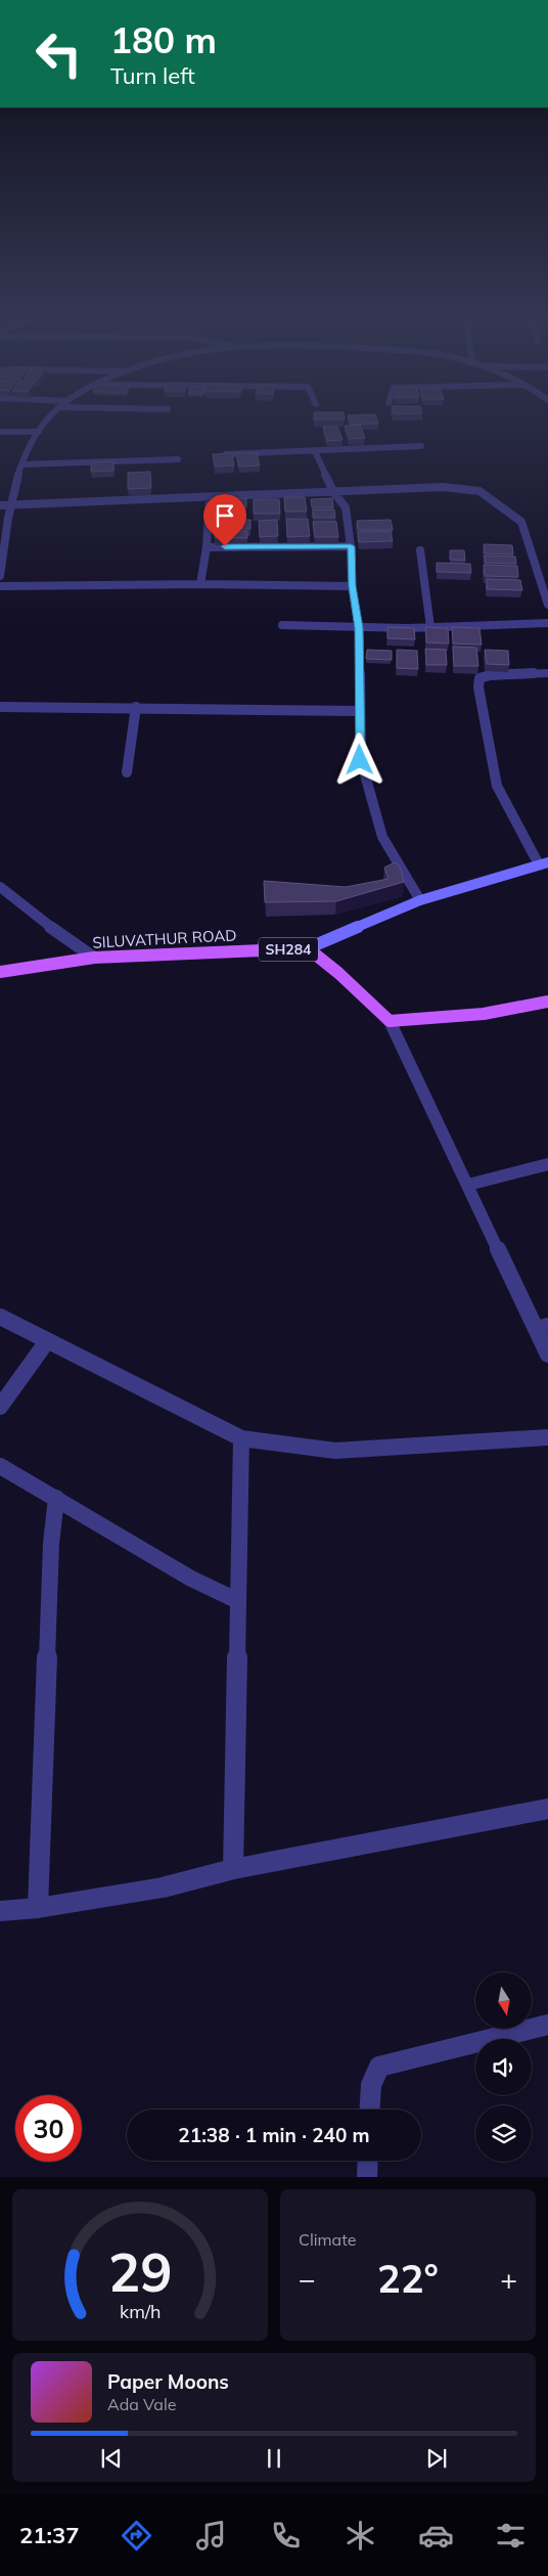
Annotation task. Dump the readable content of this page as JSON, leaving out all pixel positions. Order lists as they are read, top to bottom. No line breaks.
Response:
{"streets":{"main road":["SILUVATHUR ROAD","SH284"]},"crossings":[["SILUVATHUR ROAD","SH284"]],"north":"bottom","page":{"turn":["180 m","Turn left"],"limit":"30","trip":"21:38 · 1 min · 240 m","tile":"Climate","heat":["−","22°","+"],"song":["Paper Moons","Ada Vale"],"tabs":"21:37","gauge":["29","km/h"]}}
